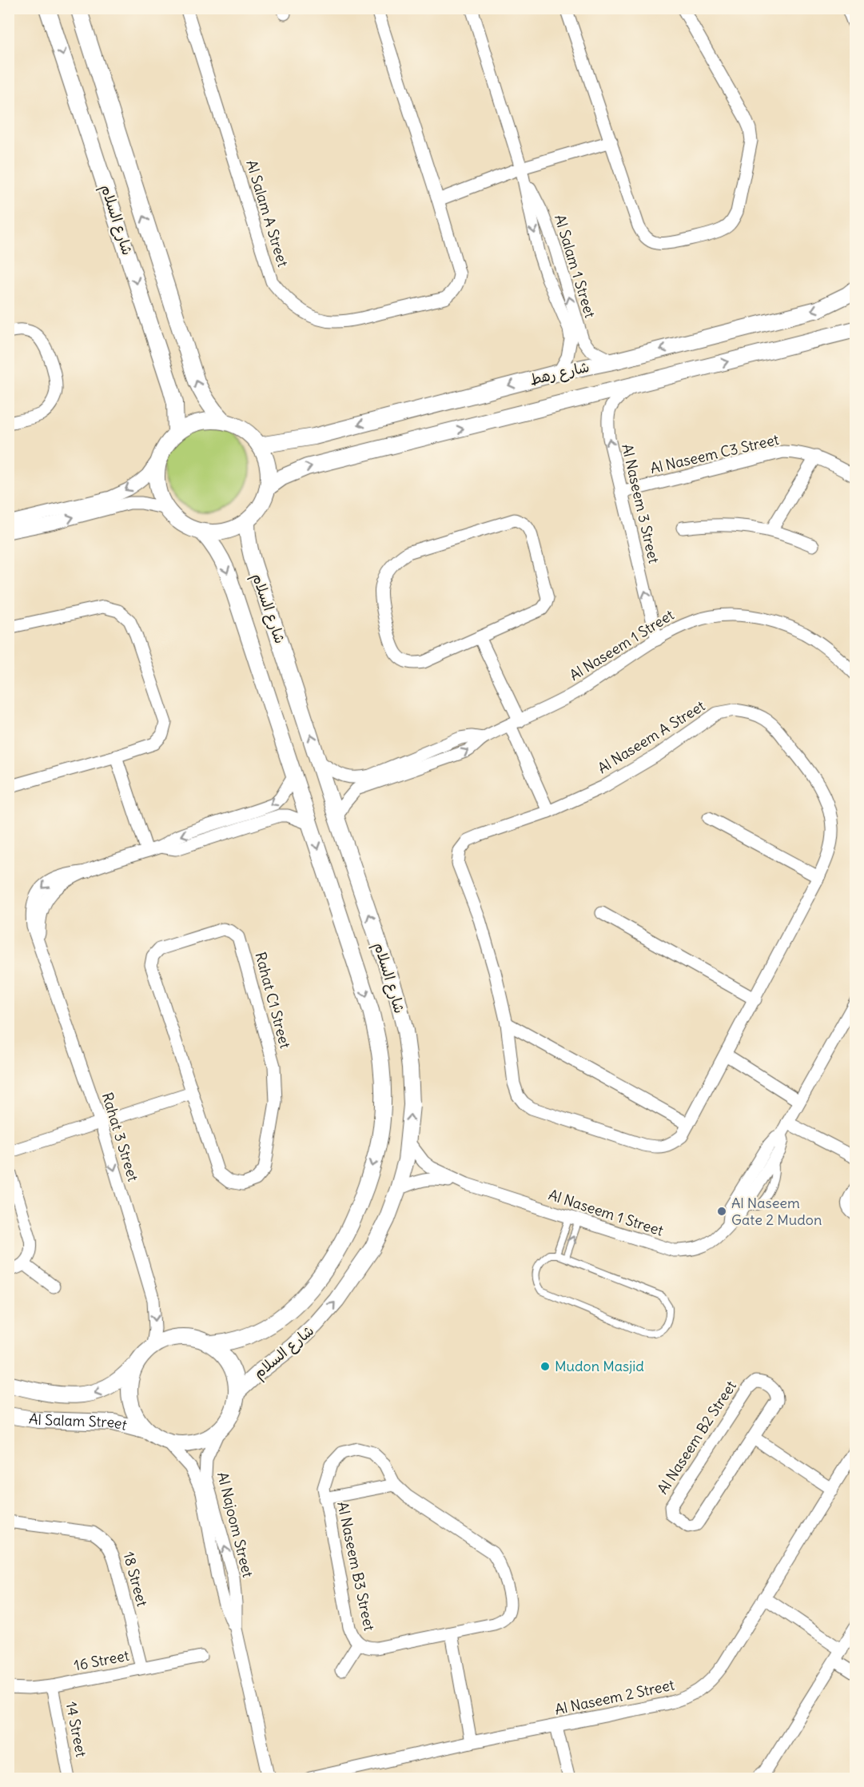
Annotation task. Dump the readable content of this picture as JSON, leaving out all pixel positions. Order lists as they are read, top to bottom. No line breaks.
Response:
{"streets":{"street":["Al Salam A Street","شارع السلام","Al Salam 1 Street","شارع رهط","Al Naseem C3 Street","Al Naseem 3 Street","Al Naseem 1 Street","Al Naseem A Street","Rahat C1 Street","Rahat 3 Street","Al Salam Street","Al Naseem B2 Street","Al Najoom Street","Al Naseem B3 Street","18 Street","16 Street","Al Naseem 2 Street","14 Street"]},"crossings":[["شارع السلام","شارع رهط"],["شارع السلام","Al Naseem 1 Street"],["شارع السلام","Rahat 3 Street"],["شارع السلام","Al Salam Street"],["شارع السلام","Al Najoom Street"],["Al Salam 1 Street","شارع رهط"],["شارع رهط","Al Naseem 3 Street"],["Al Naseem C3 Street","Al Naseem 3 Street"],["Al Naseem 3 Street","Al Naseem 1 Street"],["Rahat 3 Street","Al Salam Street"],["Rahat 3 Street","Al Najoom Street"],["Al Salam Street","Al Najoom Street"],["18 Street","16 Street"],["16 Street","14 Street"]],"one_way":["Al Naseem 3 Street"],"places":["Al Naseem Gate 2 Mudon","Mudon Masjid"]}
